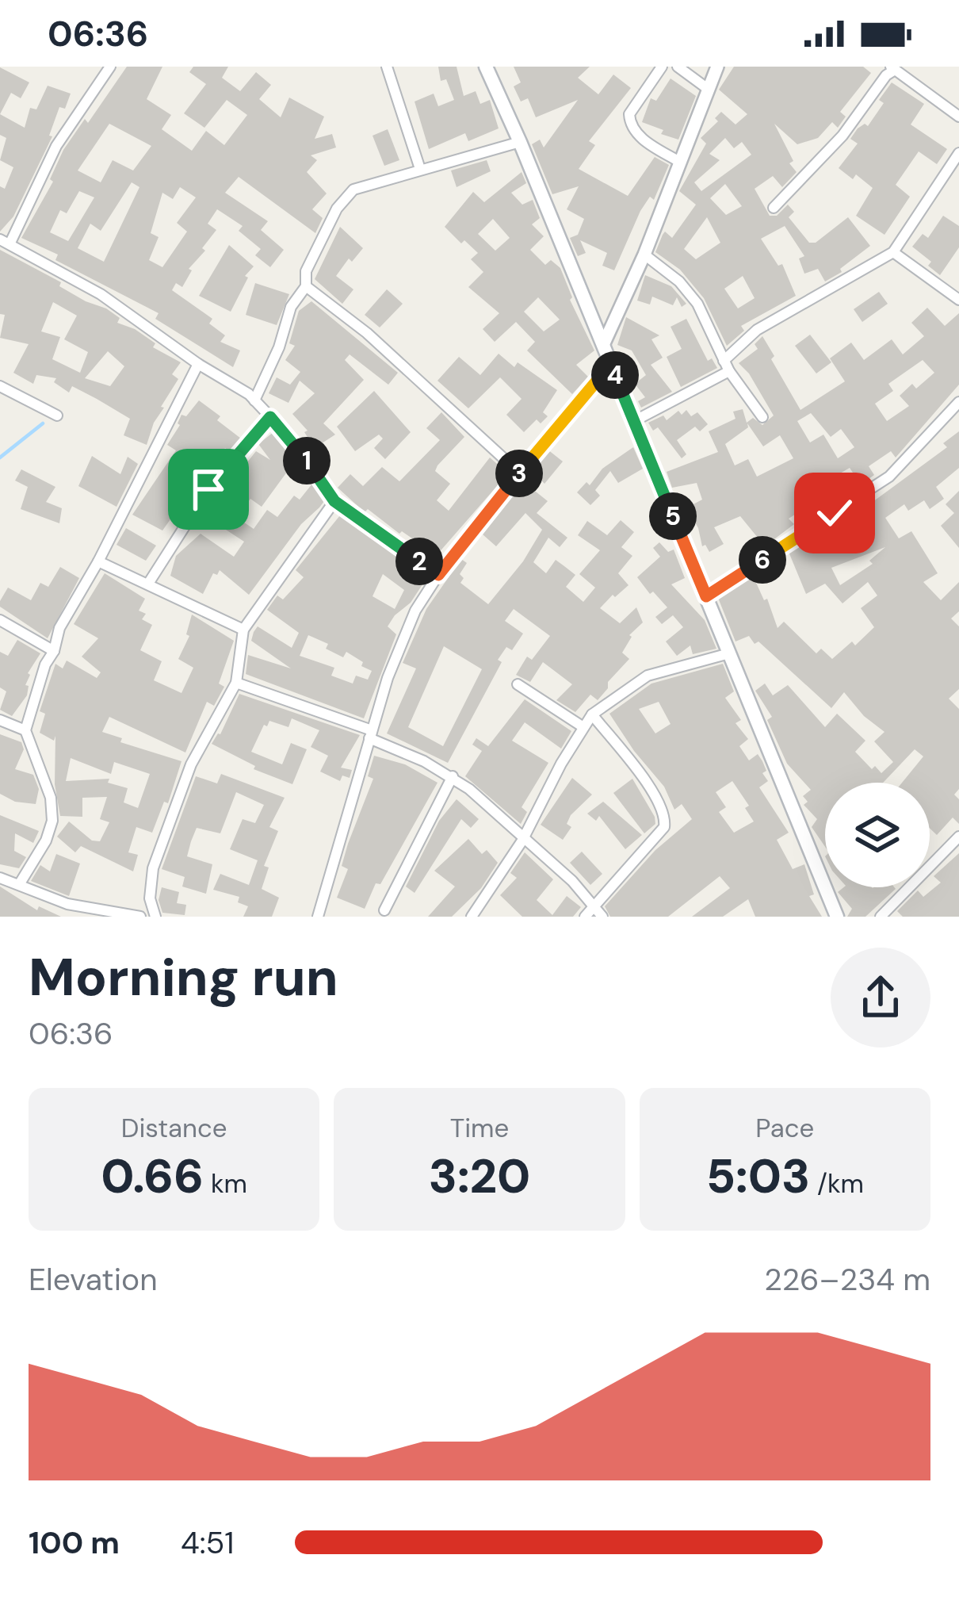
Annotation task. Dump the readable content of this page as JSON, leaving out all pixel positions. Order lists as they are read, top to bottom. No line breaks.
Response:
{"page":{"status":"06:36","pins":["4","1","3","5","6","2"],"heading":["Morning run","06:36"],"stats":[["Distance","0.66 km"],["Time","3:20"],["Pace","5:03 /km"]],"chart":["Elevation","226–234 m"],"list":[{"name":"100 m","note":"4:51"}]}}
